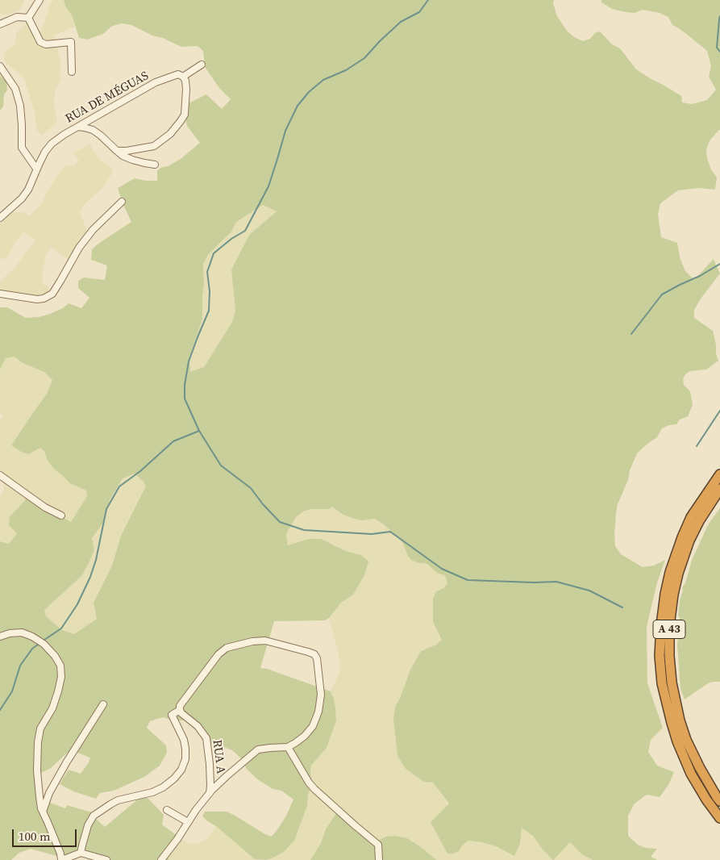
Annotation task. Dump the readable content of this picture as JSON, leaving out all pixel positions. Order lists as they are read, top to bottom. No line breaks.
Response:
{"streets":{"highway":["A 43"],"street":["RUA DE MÉGUAS","RUA A"]},"scale_bar":"100 m"}
